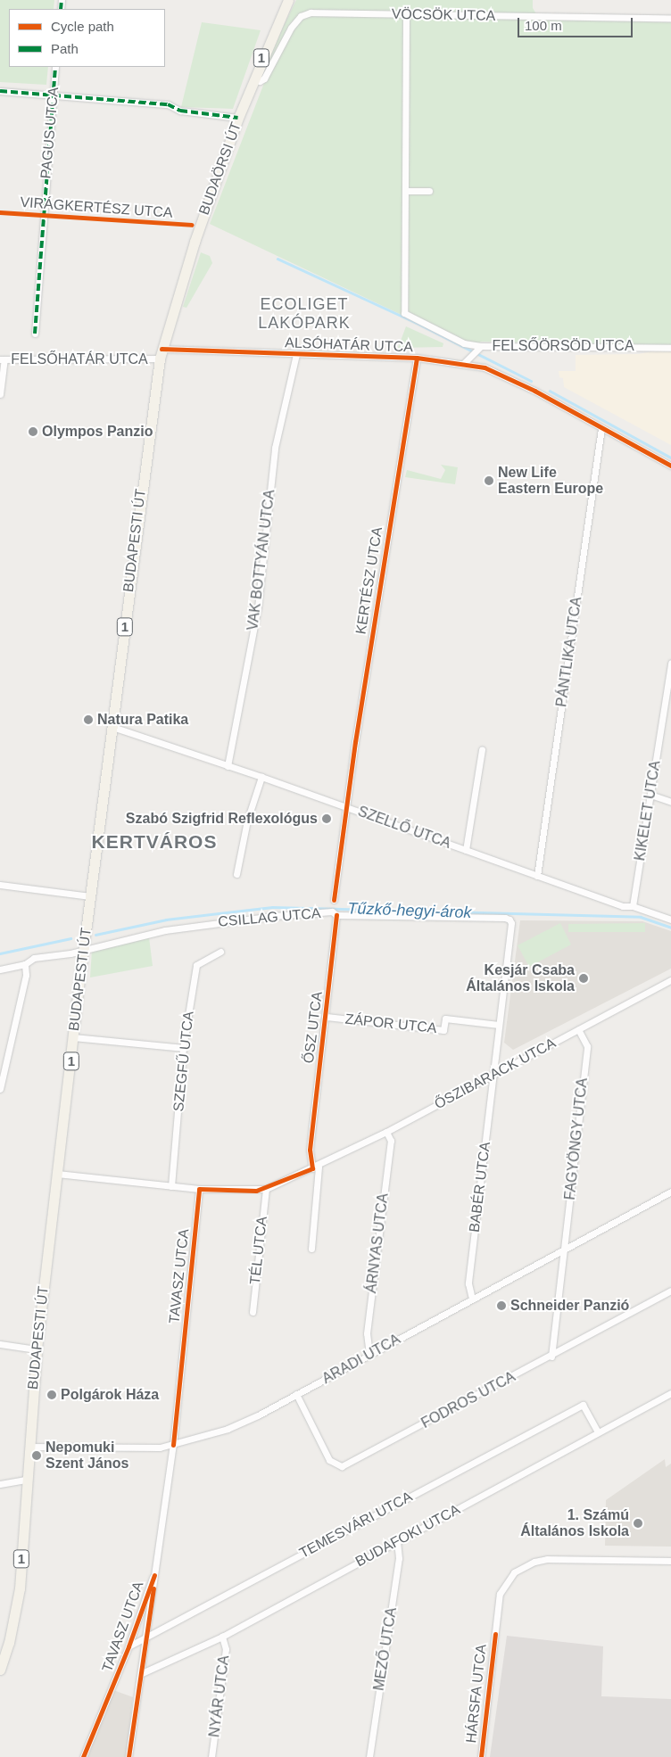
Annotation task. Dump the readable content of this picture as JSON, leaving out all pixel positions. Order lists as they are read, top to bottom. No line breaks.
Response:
{"streets":{"main road":["1","BUDAÖRSI ÚT","BUDAPESTI ÚT"],"street":["VÖCSÖK UTCA","PAGUS UTCA","ALSÓHATÁR UTCA","FELSŐÖRSÖD UTCA","FELSŐHATÁR UTCA","VAK BOTTYÁN UTCA","KERTÉSZ UTCA","PÁNTLIKA UTCA","KIKELET UTCA","SZELLŐ UTCA","CSILLAG UTCA","ZÁPOR UTCA","ŐSZ UTCA","SZEGFŰ UTCA","ŐSZIBARACK UTCA","FAGYÖNGY UTCA","BABÉR UTCA","ÁRNYAS UTCA","TÉL UTCA","TAVASZ UTCA","ARADI UTCA","FODROS UTCA","TEMESVÁRI UTCA","BUDAFOKI UTCA","MEZŐ UTCA","HÁRSFA UTCA","NYÁR UTCA"],"cycle path":["VIRÁGKERTÉSZ UTCA"]},"crossings":[["VÖCSÖK UTCA","BUDAÖRSI ÚT"],["BUDAÖRSI ÚT","ALSÓHATÁR UTCA"],["BUDAÖRSI ÚT","FELSŐHATÁR UTCA"],["BUDAÖRSI ÚT","BUDAPESTI ÚT"],["ALSÓHATÁR UTCA","FELSŐÖRSÖD UTCA"],["ALSÓHATÁR UTCA","FELSŐHATÁR UTCA"],["ALSÓHATÁR UTCA","BUDAPESTI ÚT"],["ALSÓHATÁR UTCA","VAK BOTTYÁN UTCA"],["ALSÓHATÁR UTCA","KERTÉSZ UTCA"],["ALSÓHATÁR UTCA","PÁNTLIKA UTCA"],["FELSŐHATÁR UTCA","BUDAPESTI ÚT"],["BUDAPESTI ÚT","SZELLŐ UTCA"],["BUDAPESTI ÚT","CSILLAG UTCA"],["BUDAPESTI ÚT","ŐSZIBARACK UTCA"],["BUDAPESTI ÚT","ARADI UTCA"],["VAK BOTTYÁN UTCA","SZELLŐ UTCA"],["KERTÉSZ UTCA","SZELLŐ UTCA"],["PÁNTLIKA UTCA","SZELLŐ UTCA"],["KIKELET UTCA","SZELLŐ UTCA"],["CSILLAG UTCA","ŐSZ UTCA"],["CSILLAG UTCA","BABÉR UTCA"],["ZÁPOR UTCA","ŐSZ UTCA"],["ZÁPOR UTCA","BABÉR UTCA"],["ŐSZ UTCA","ŐSZIBARACK UTCA"],["SZEGFŰ UTCA","ŐSZIBARACK UTCA"],["ŐSZIBARACK UTCA","FAGYÖNGY UTCA"],["ŐSZIBARACK UTCA","BABÉR UTCA"],["ŐSZIBARACK UTCA","ÁRNYAS UTCA"],["ŐSZIBARACK UTCA","TÉL UTCA"],["ŐSZIBARACK UTCA","TAVASZ UTCA"],["FAGYÖNGY UTCA","ARADI UTCA"],["FAGYÖNGY UTCA","FODROS UTCA"],["BABÉR UTCA","ARADI UTCA"],["ÁRNYAS UTCA","ARADI UTCA"],["TAVASZ UTCA","ARADI UTCA"],["TAVASZ UTCA","TEMESVÁRI UTCA"],["TAVASZ UTCA","BUDAFOKI UTCA"],["ARADI UTCA","FODROS UTCA"],["TEMESVÁRI UTCA","BUDAFOKI UTCA"],["BUDAFOKI UTCA","MEZŐ UTCA"],["BUDAFOKI UTCA","NYÁR UTCA"]],"districts":["ECOLIGET LAKÓPARK","KERTVÁROS"],"water":["Tűzkő-hegyi-árok"],"places":["Olympos Panzio","New Life Eastern Europe","Natura Patika","Szabó Szigfrid Reflexológus","Kesjár Csaba Általános Iskola","Schneider Panzió","Polgárok Háza","Nepomuki Szent János","1. Számú Általános Iskola"],"legend":["Cycle path","Path"],"scale_bar":"100 m"}
